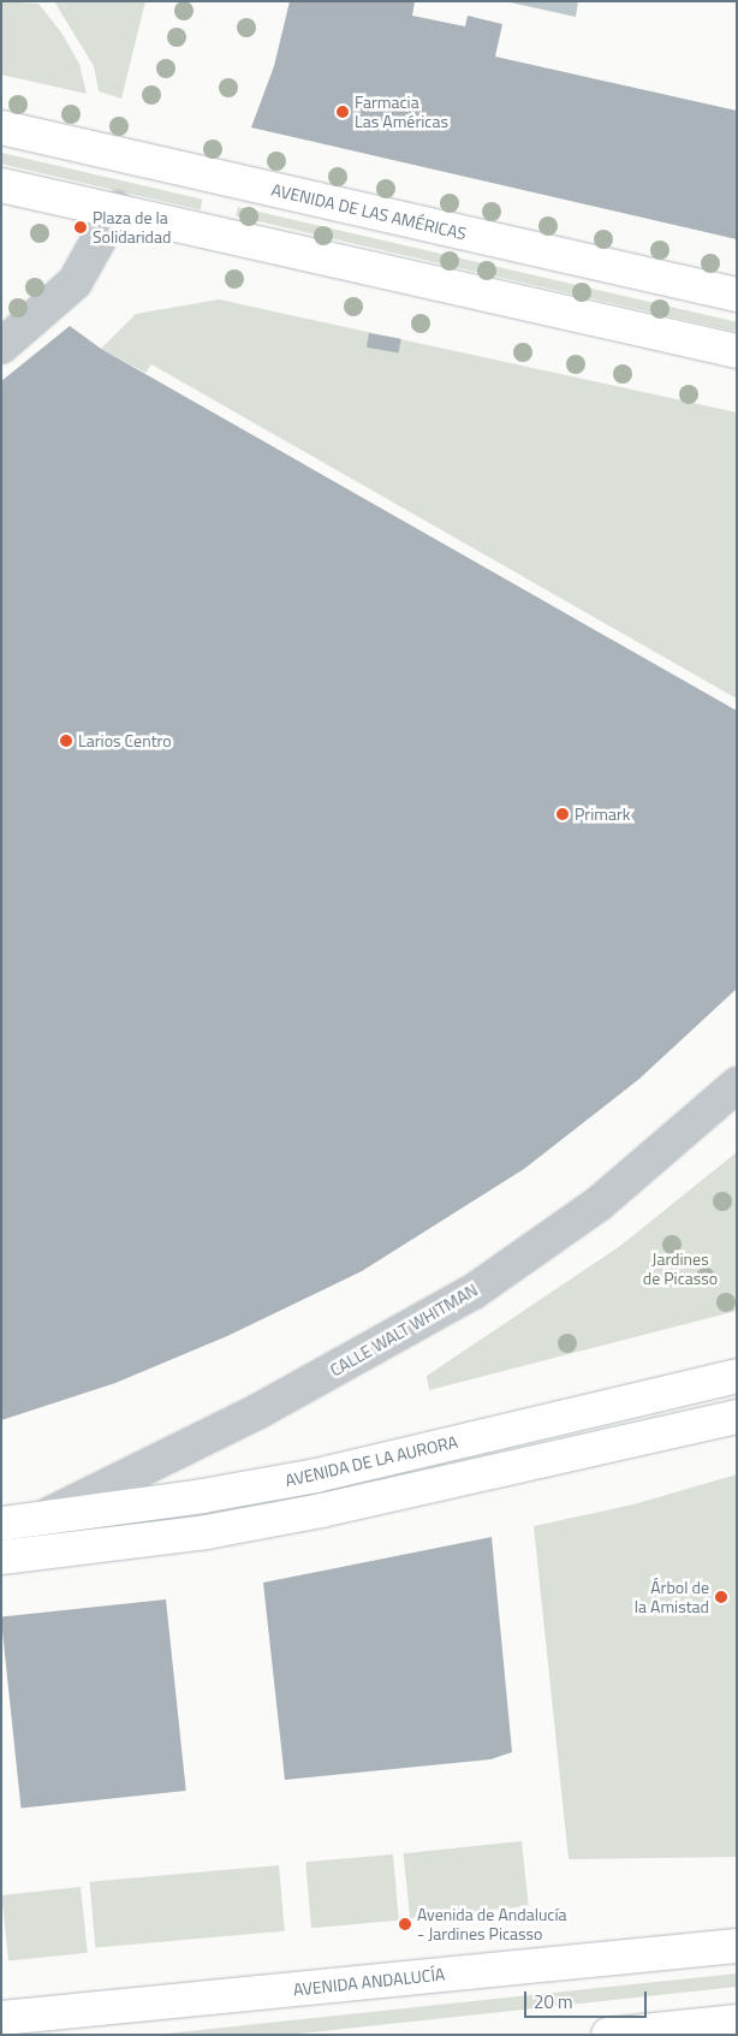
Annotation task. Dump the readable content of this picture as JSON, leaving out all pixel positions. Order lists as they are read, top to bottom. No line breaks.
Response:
{"streets":{"main road":["AVENIDA DE LAS AMÉRICAS","AVENIDA DE LA AURORA","AVENIDA ANDALUCÍA"],"street":["CALLE WALT WHITMAN"]},"crossings":[["CALLE WALT WHITMAN","AVENIDA DE LA AURORA"]],"parks":["Jardines de Picasso"],"places":["Farmacia Las Américas","Plaza de la Solidaridad","Larios Centro","Primark","Árbol de la Amistad","Avenida de Andalucía - Jardines Picasso"],"scale_bar":"20 m"}
